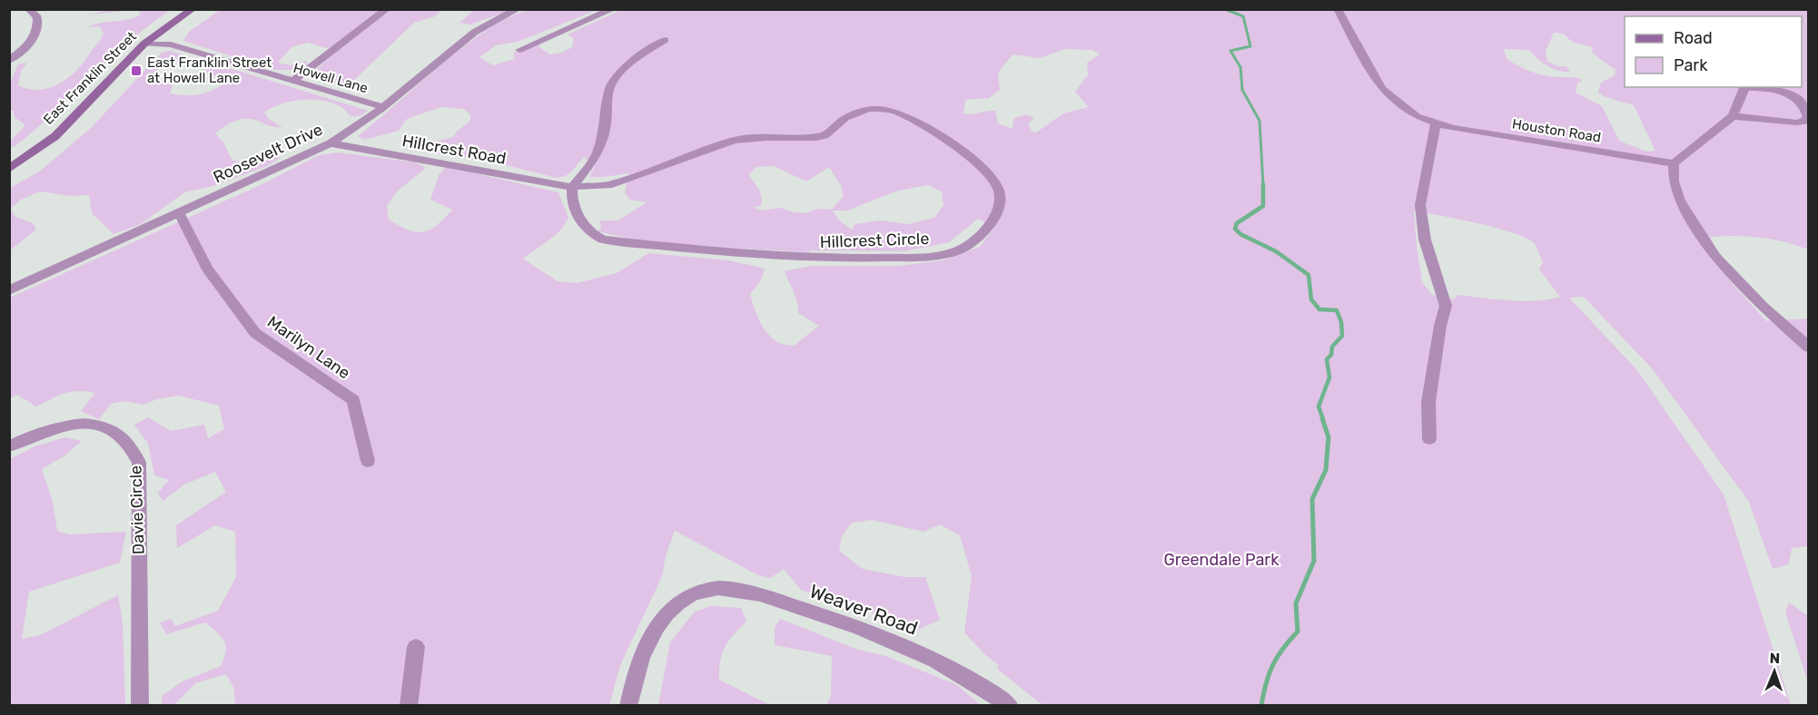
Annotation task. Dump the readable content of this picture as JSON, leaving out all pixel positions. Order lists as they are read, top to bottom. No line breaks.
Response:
{"streets":{"main road":["East Franklin Street"],"street":["Howell Lane","Houston Road","Hillcrest Road","Roosevelt Drive","Hillcrest Circle","Marilyn Lane","Davie Circle","Weaver Road"]},"crossings":[["East Franklin Street","Howell Lane"],["Howell Lane","Roosevelt Drive"],["Hillcrest Road","Roosevelt Drive"],["Hillcrest Road","Hillcrest Circle"],["Roosevelt Drive","Marilyn Lane"]],"parks":["Greendale Park"],"places":{"transit":["East Franklin Street at Howell Lane"]},"legend":["Road","Park"],"north":"top"}
